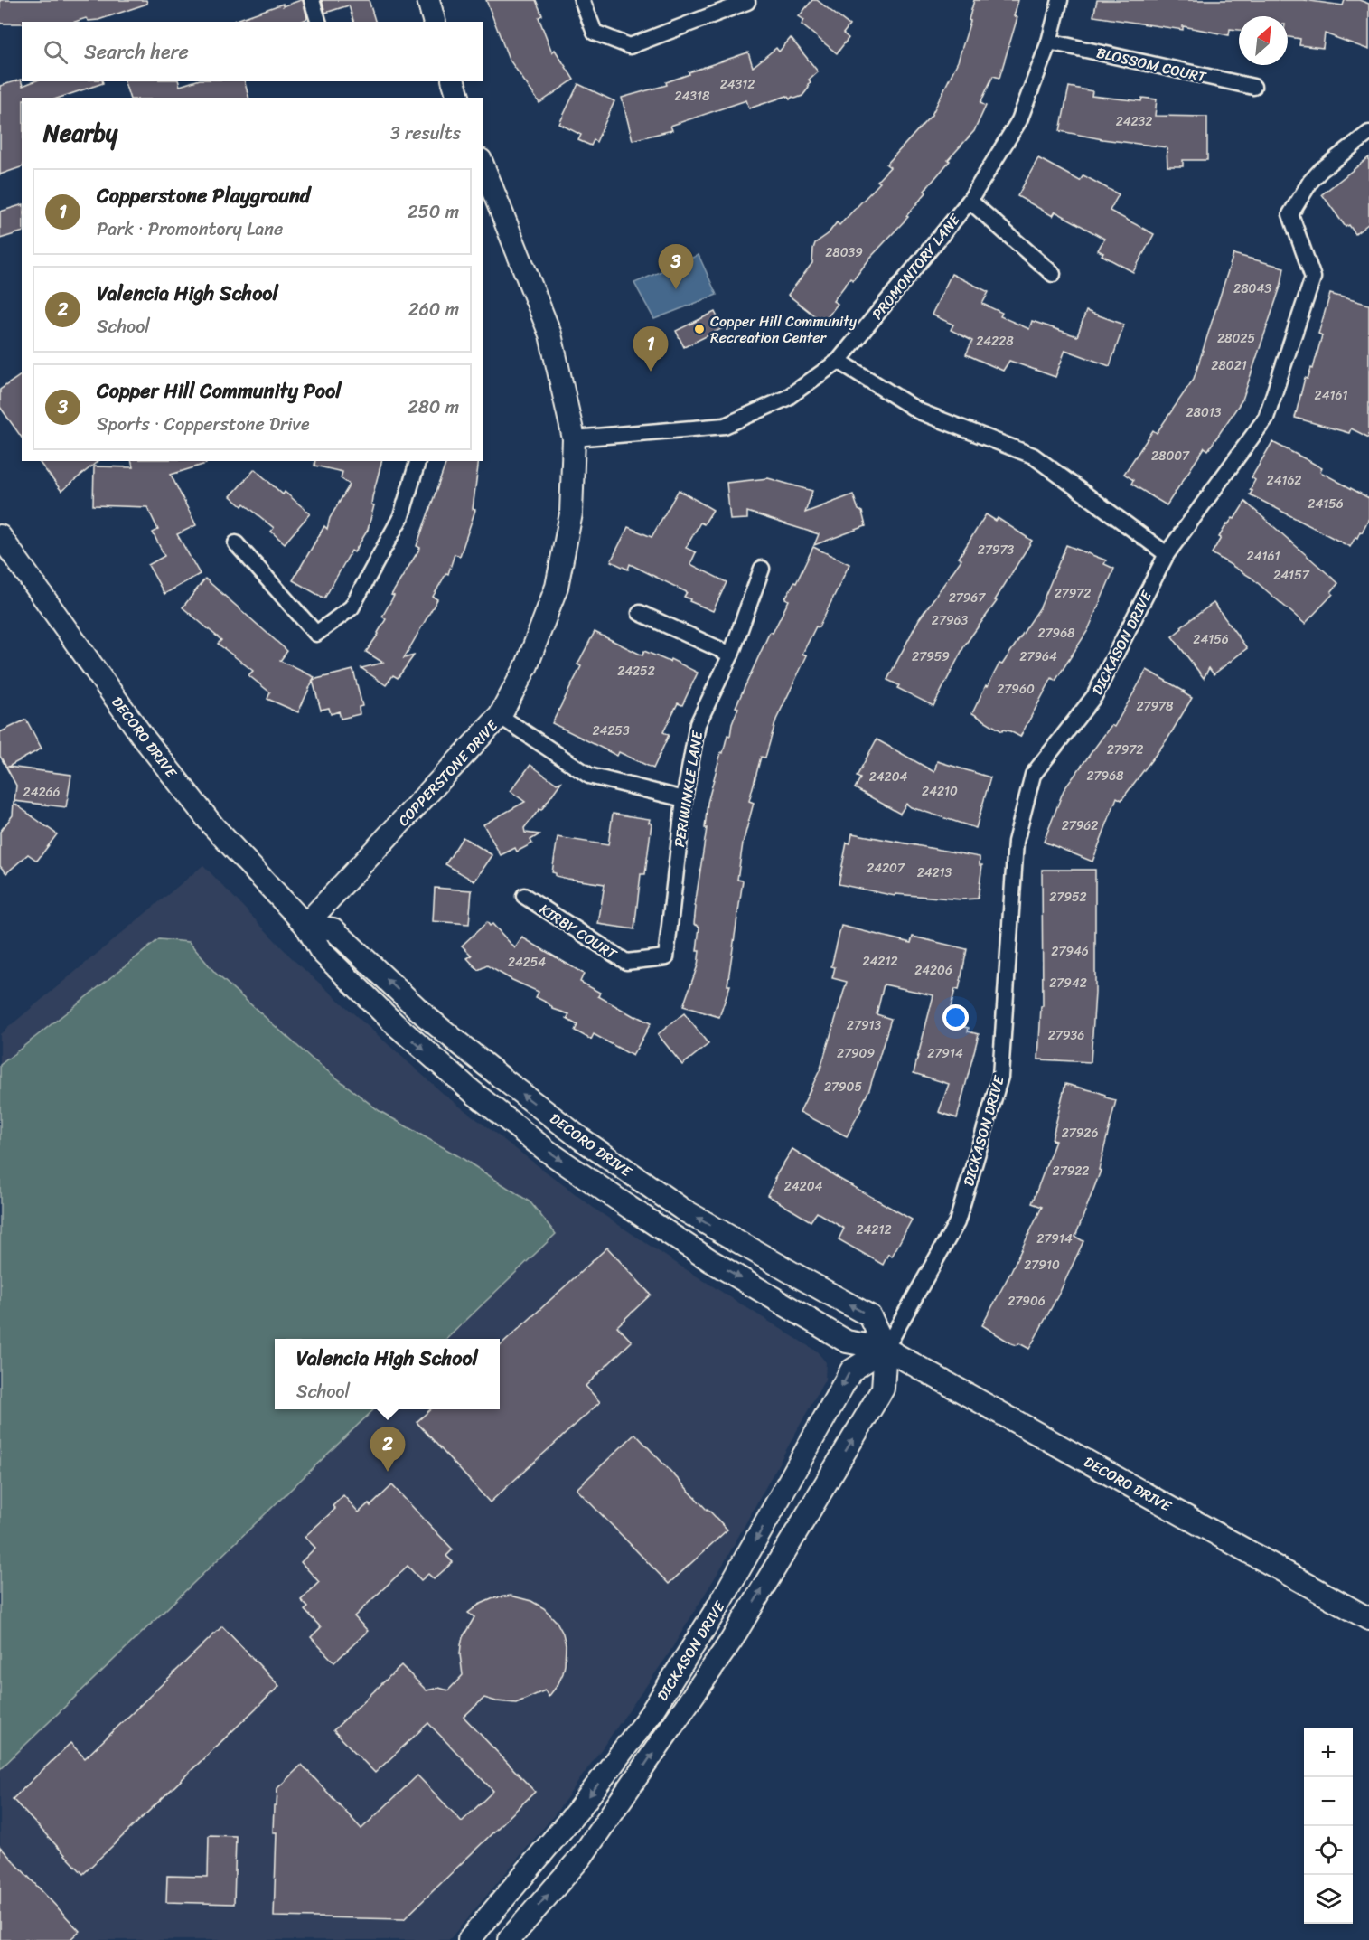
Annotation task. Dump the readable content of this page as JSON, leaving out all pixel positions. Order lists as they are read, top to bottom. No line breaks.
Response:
{"streets":{"main road":["DICKASON DRIVE","DECORO DRIVE","COPPERSTONE DRIVE"],"street":["BLOSSOM COURT","PROMONTORY LANE","PERIWINKLE LANE","KIRBY COURT"]},"crossings":[["BLOSSOM COURT","PROMONTORY LANE"],["PROMONTORY LANE","COPPERSTONE DRIVE"],["DICKASON DRIVE","DECORO DRIVE"],["DECORO DRIVE","COPPERSTONE DRIVE"],["PERIWINKLE LANE","KIRBY COURT"]],"places":["Copper Hill Community Recreation Center"],"house_numbers":["24312","24318","24232","28039","28043","28025","24228","28021","24161","28013","28007","24162","24156","27973","24161","24157","27972","27967","27963","27968","24156","27959","27964","24252","27960","27978","24253","27972","27968","24204","24210","24266","27962","24207","24213","27952","27946","24212","24254","24206","27942","27913","27936","27909","27914","27905","27926","27922","24204","24212","27914","27910","27906"],"north":"top right","page":{"search":"Search here","heading":["Nearby","3 results"],"list":[{"mark":"1","name":"Copperstone Playground","note":"Park · Promontory Lane","value":"250 m"},{"mark":"2","name":"Valencia High School","note":"School","value":"260 m"},{"mark":"3","name":"Copper Hill Community Pool","note":"Sports · Copperstone Drive","value":"280 m"}],"pins":["3","1","2"],"popup":["Valencia High School","School"],"map_buttons":["+","−"]}}
